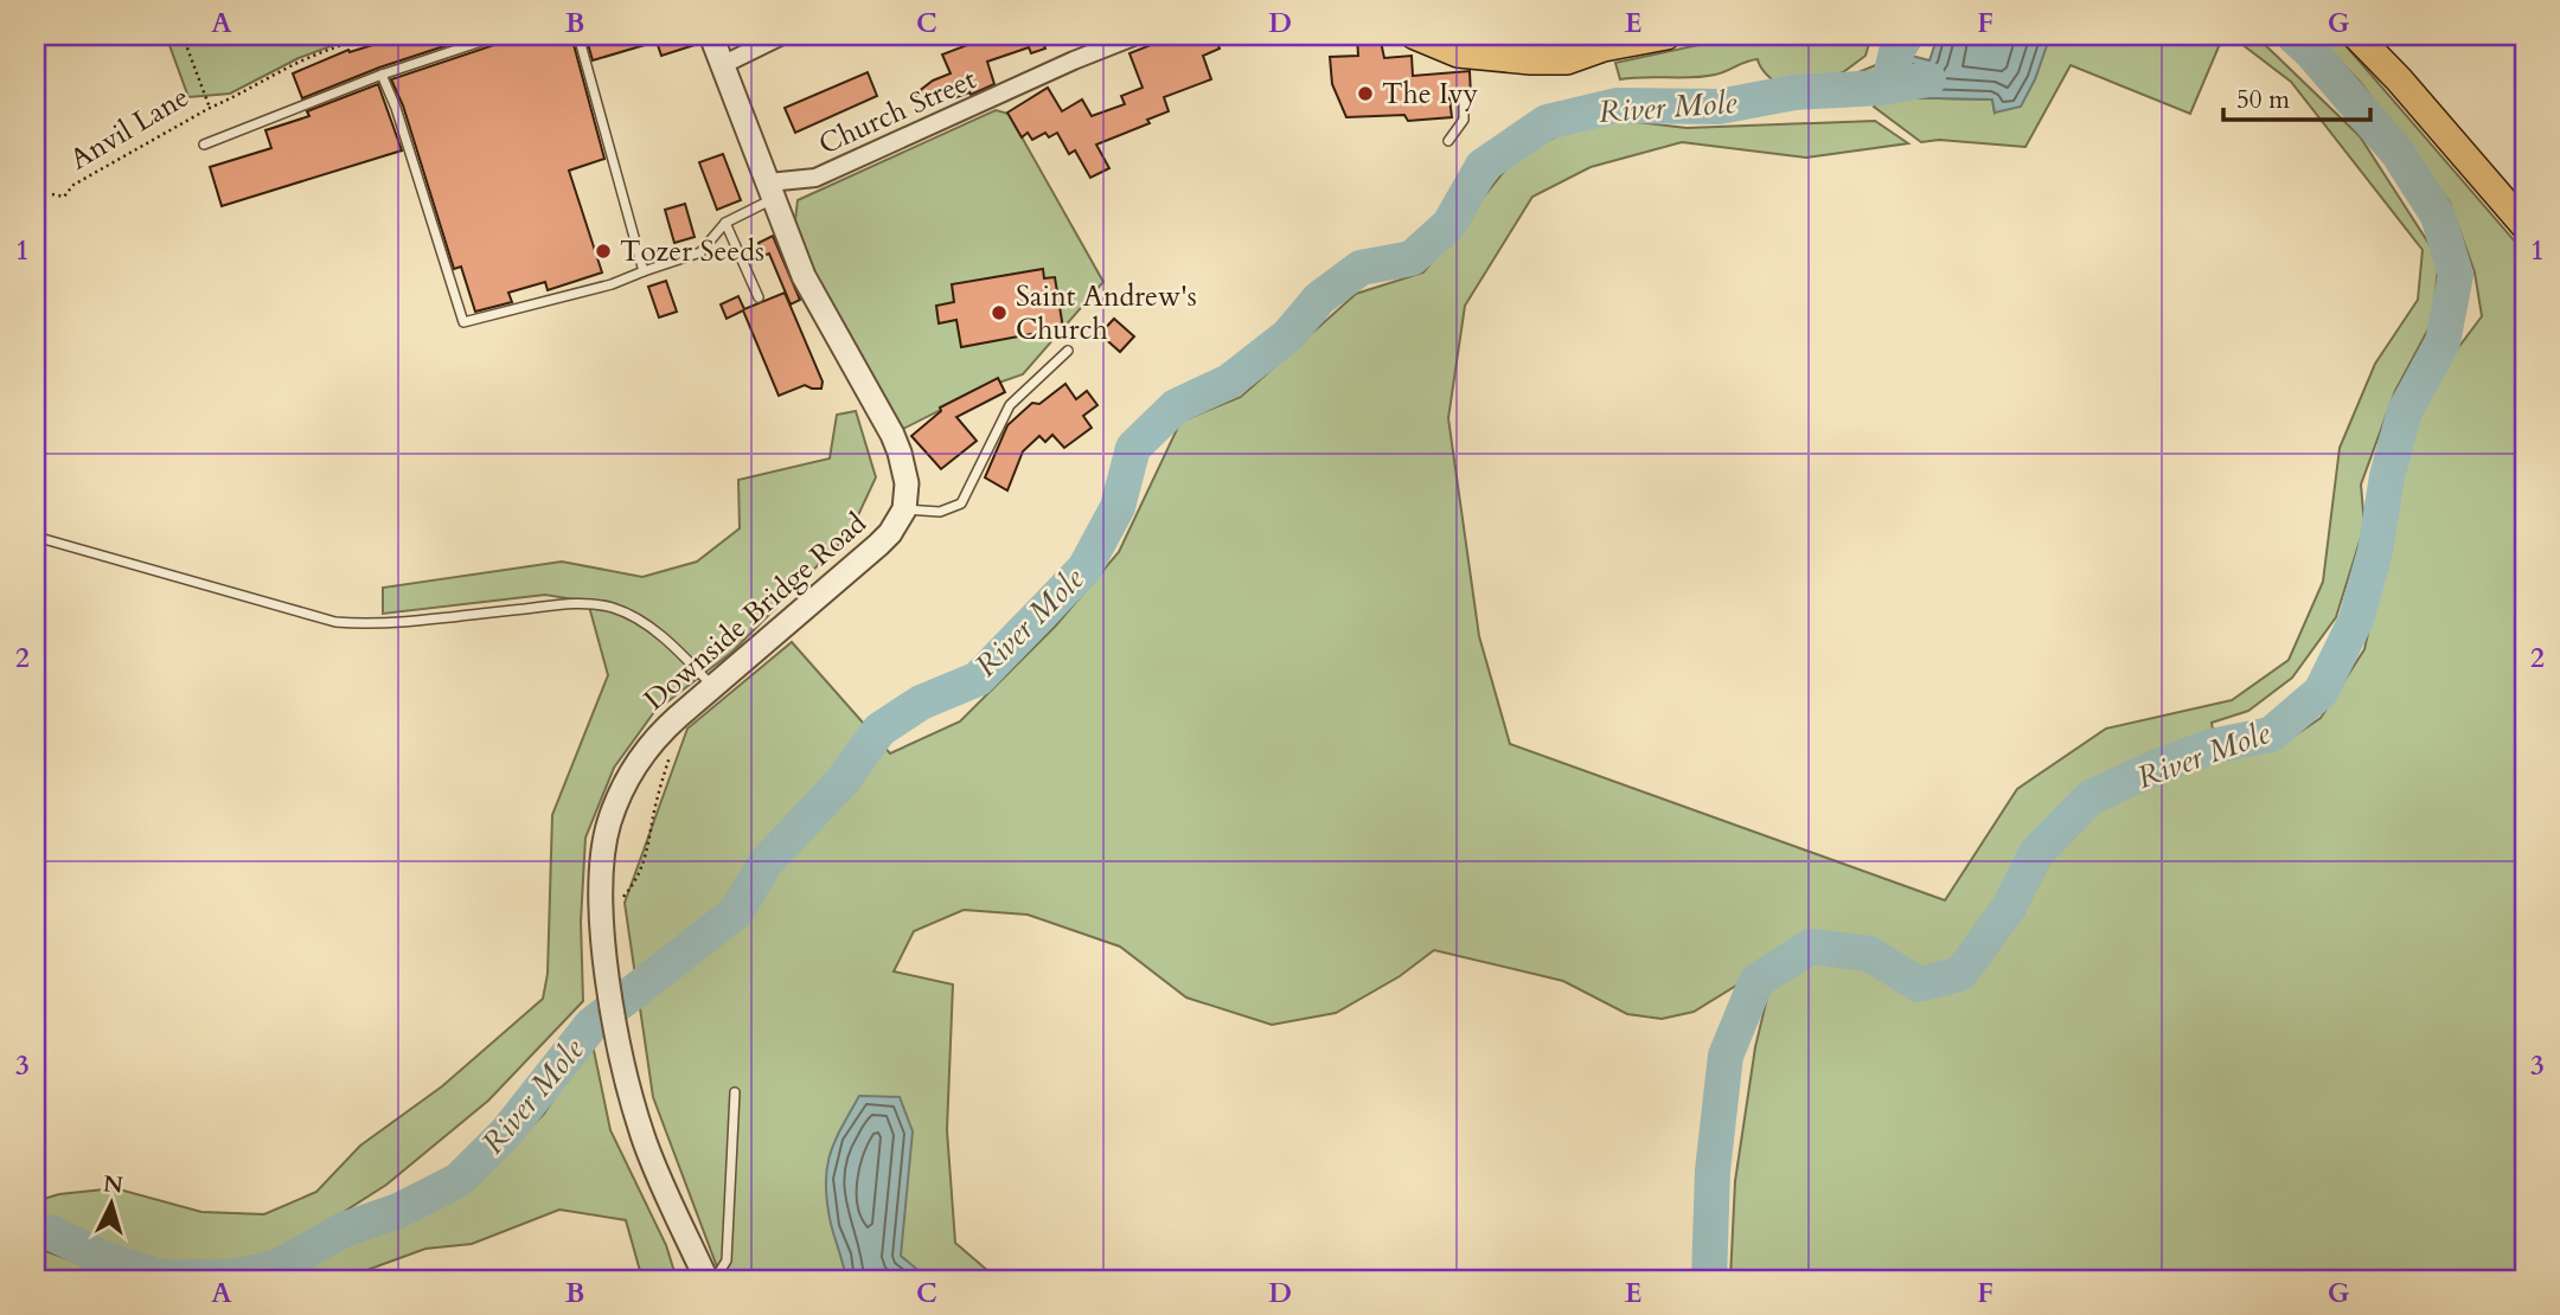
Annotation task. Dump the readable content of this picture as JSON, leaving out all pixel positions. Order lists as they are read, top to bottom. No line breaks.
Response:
{"streets":{"street":["Church Street","Downside Bridge Road"],"path":["Anvil Lane"]},"crossings":[["Church Street","Downside Bridge Road"]],"water":["River Mole"],"places":["The Ivy","Tozer Seeds","Saint Andrew's Church"],"scale_bar":"50 m","north":"top","grid":{"columns":["A","B","C","D","E","F","G"],"rows":["1","2","3"]}}
